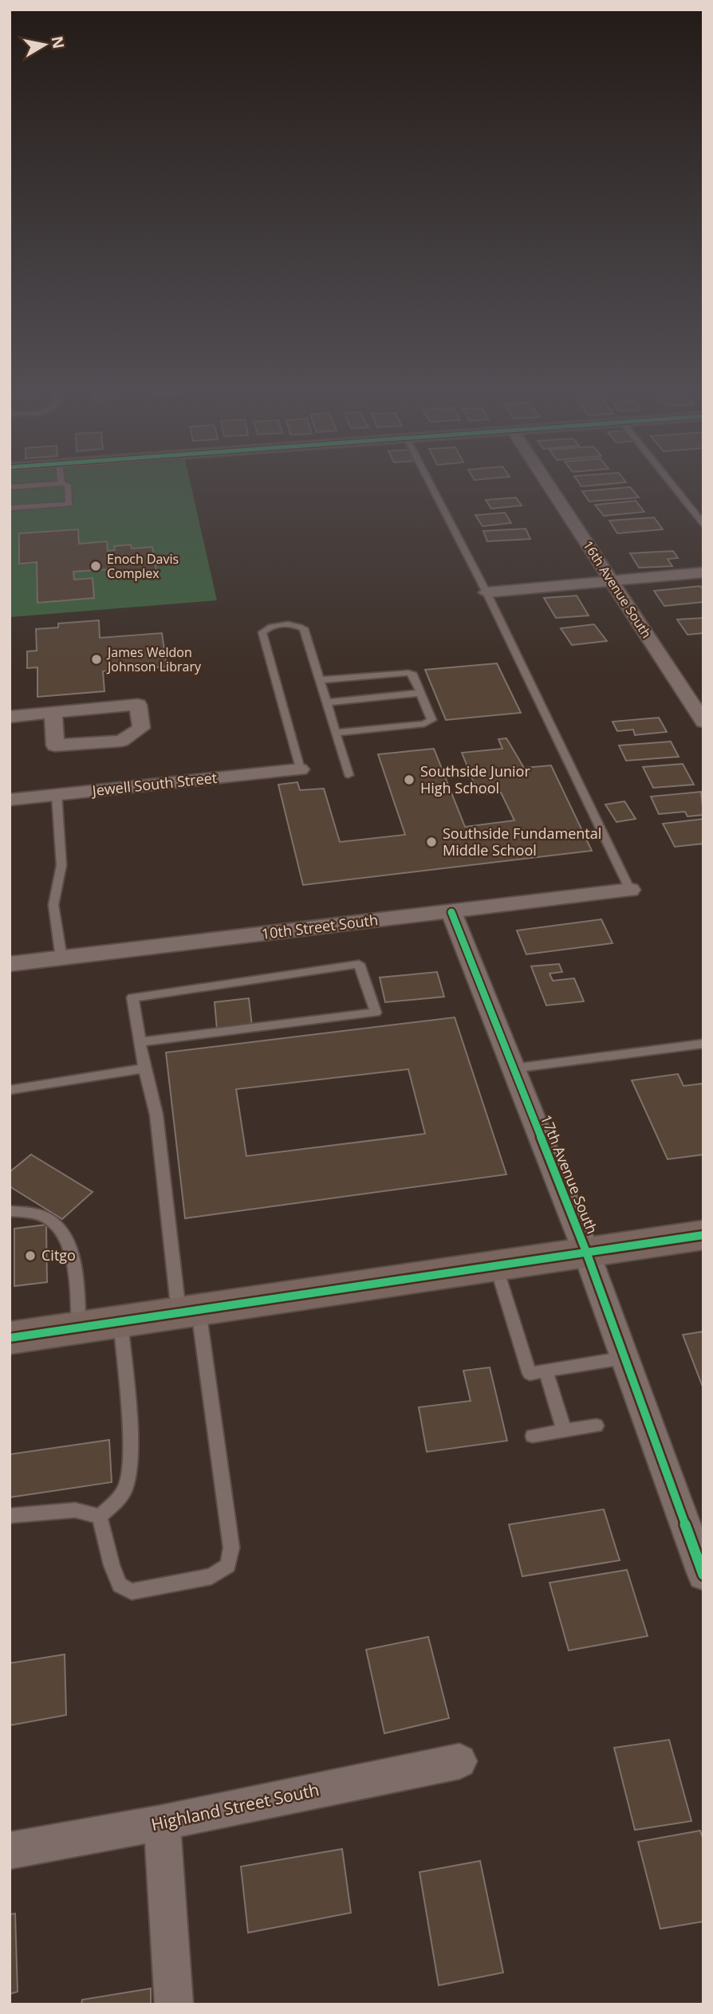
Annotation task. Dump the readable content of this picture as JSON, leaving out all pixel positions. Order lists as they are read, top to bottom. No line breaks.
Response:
{"streets":{"street":["16th Avenue South","Jewell South Street","10th Street South","17th Avenue South","Highland Street South"]},"crossings":[["10th Street South","17th Avenue South"]],"places":["Enoch Davis Complex","James Weldon Johnson Library","Southside Junior High School","Southside Fundamental Middle School","Citgo"],"north":"right"}
